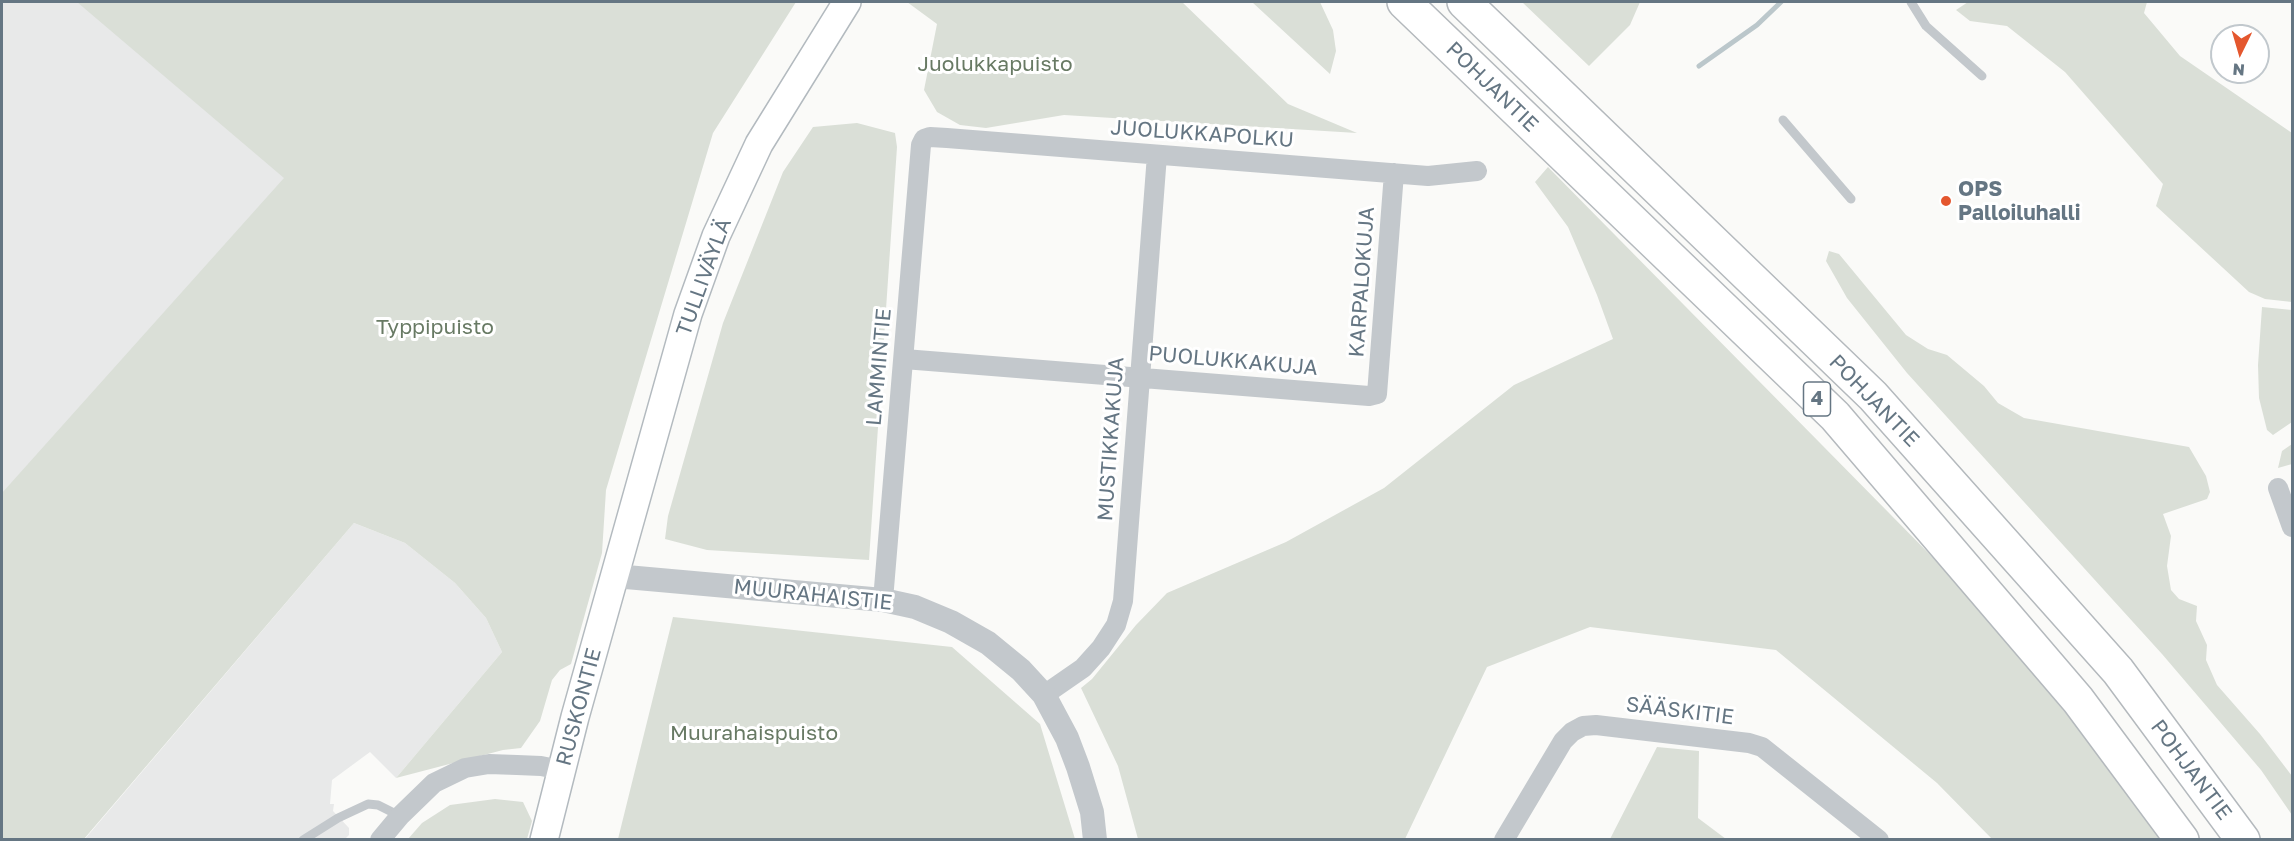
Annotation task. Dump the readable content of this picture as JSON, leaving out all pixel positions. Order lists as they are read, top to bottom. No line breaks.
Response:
{"streets":{"highway":["POHJANTIE","4"],"main road":["TULLIVÄYLÄ","RUSKONTIE"],"street":["JUOLUKKAPOLKU","KARPALOKUJA","PUOLUKKAKUJA","LAMMINTIE","MUSTIKKAKUJA","MUURAHAISTIE","SÄÄSKITIE"]},"crossings":[["JUOLUKKAPOLKU","KARPALOKUJA"],["JUOLUKKAPOLKU","LAMMINTIE"],["JUOLUKKAPOLKU","MUSTIKKAKUJA"],["TULLIVÄYLÄ","MUURAHAISTIE"],["TULLIVÄYLÄ","RUSKONTIE"],["KARPALOKUJA","PUOLUKKAKUJA"],["PUOLUKKAKUJA","LAMMINTIE"],["PUOLUKKAKUJA","MUSTIKKAKUJA"],["LAMMINTIE","MUURAHAISTIE"],["MUSTIKKAKUJA","MUURAHAISTIE"],["MUURAHAISTIE","RUSKONTIE"]],"parks":["Juolukkapuisto","Typpipuisto","Muurahaispuisto"],"places":["OPS Palloiluhalli"],"north":"bottom"}
